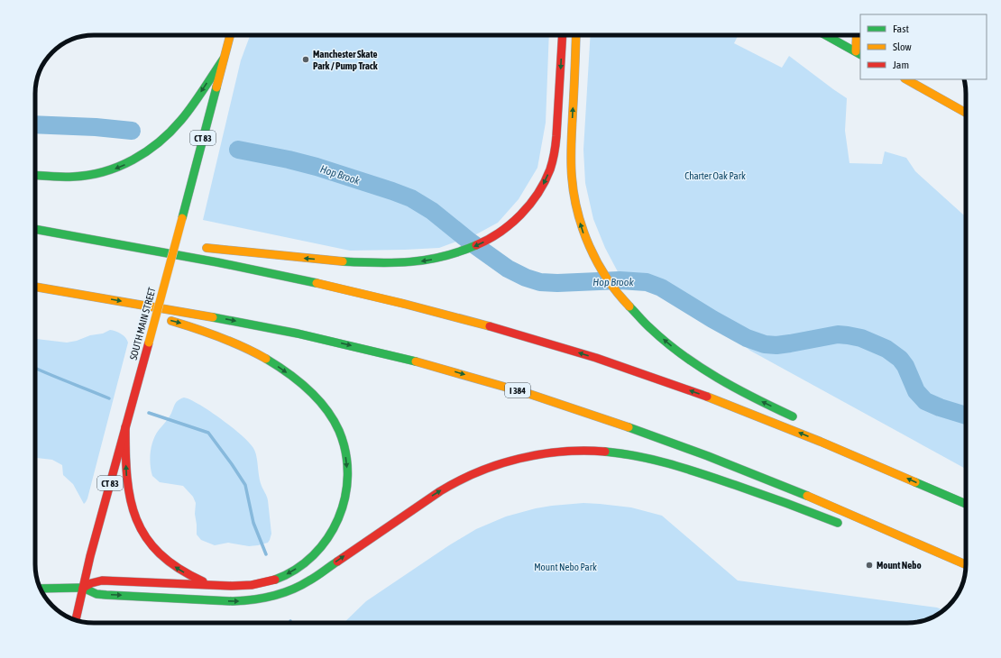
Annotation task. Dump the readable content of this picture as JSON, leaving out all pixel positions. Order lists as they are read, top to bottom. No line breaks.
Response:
{"streets":{"main road":["CT 83","SOUTH MAIN STREET","I 384"]},"water":["Hop Brook"],"parks":["Charter Oak Park","Mount Nebo Park"],"places":["Manchester Skate Park / Pump Track","Mount Nebo"],"legend":["Fast","Slow","Jam"]}
